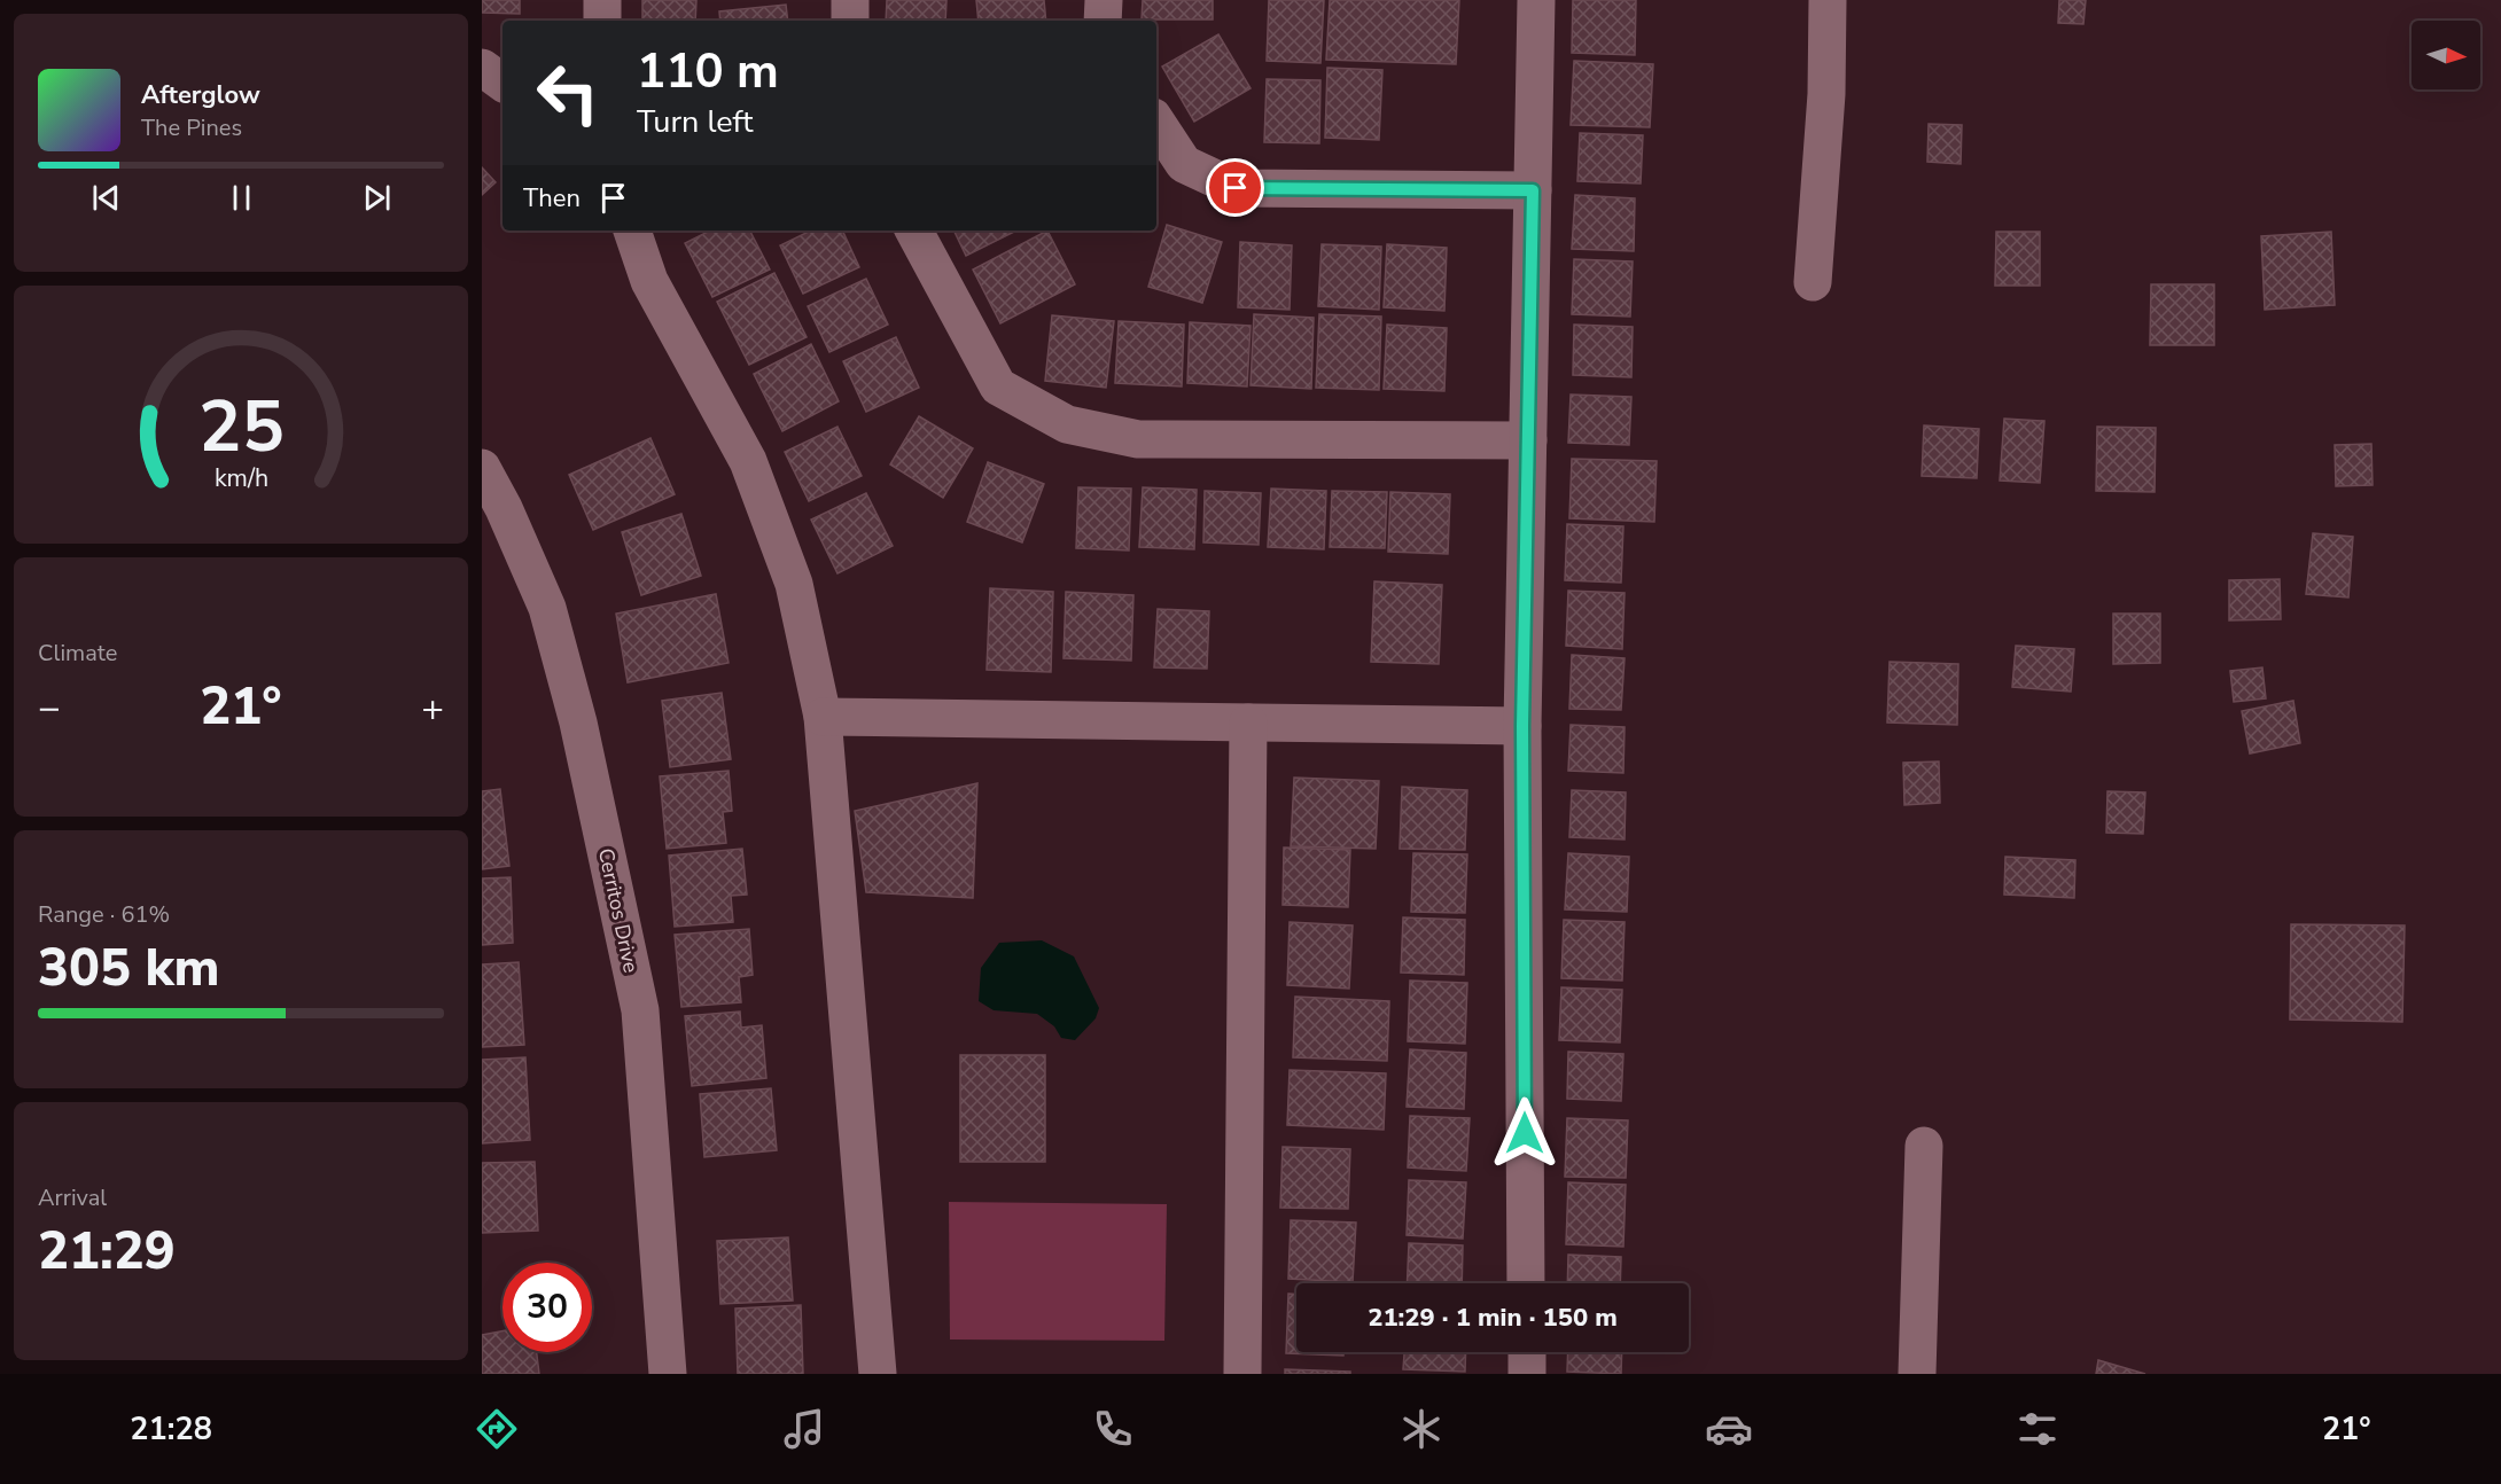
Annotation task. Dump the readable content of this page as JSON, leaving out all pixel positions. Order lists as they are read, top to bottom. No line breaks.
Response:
{"streets":{"street":["Cerritos Drive"]},"north":"right","page":{"turn":["110 m","Turn left"],"song":["Afterglow","The Pines"],"then":"Then","tile":["Climate",["Range · 61%","305 km"],["Arrival","21:29"]],"heat":["−","21°","+"],"limit":"30","trip":"21:29 · 1 min · 150 m","tabs":["21:28","21°"],"gauge":["25","km/h"]}}
